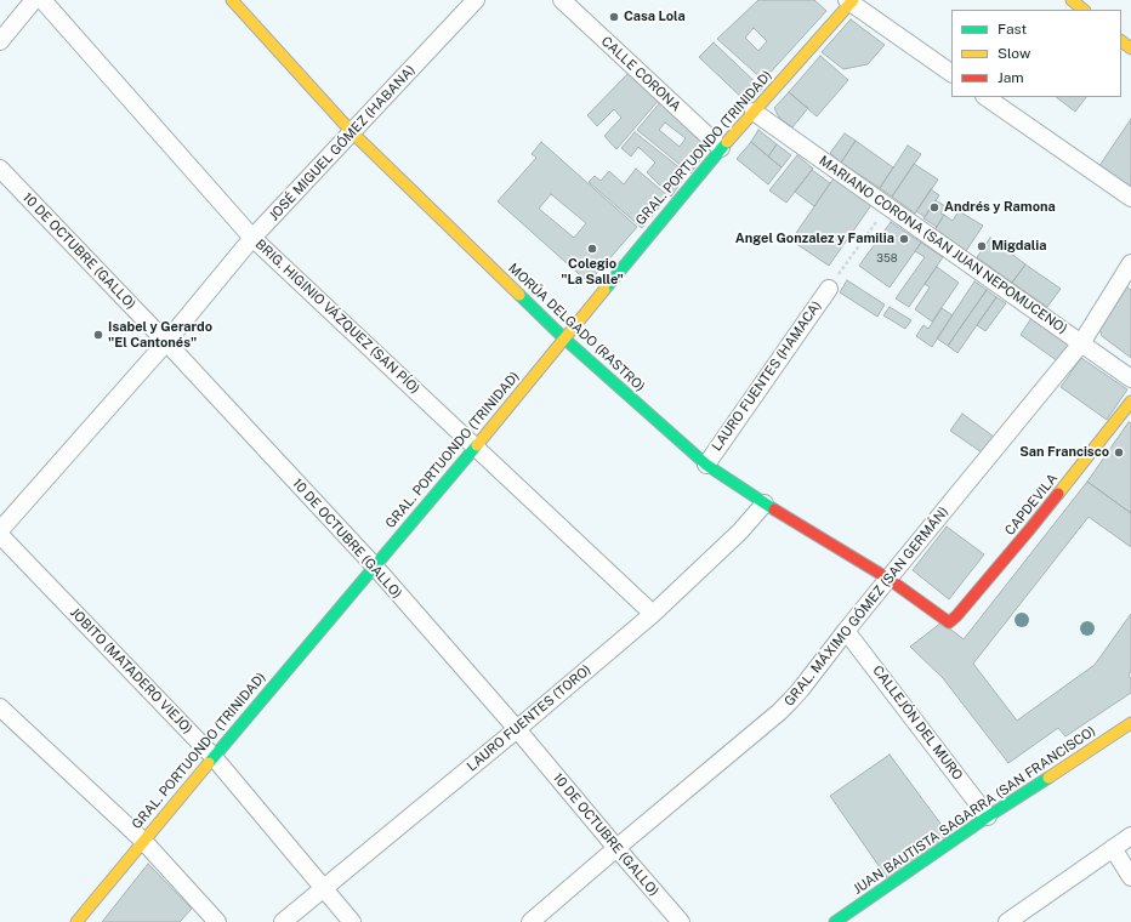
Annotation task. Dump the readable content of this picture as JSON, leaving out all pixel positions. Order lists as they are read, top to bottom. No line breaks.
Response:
{"streets":{"street":["CALLE CORONA","JOSÉ MIGUEL GÓMEZ (HABANA)","GRAL. PORTUONDO (TRINIDAD)","MARIANO CORONA (SAN JUAN NEPOMUCENO)","10 DE OCTUBRE (GALLO)","BRIG. HIGINIO VÁZQUEZ (SAN PÍO)","MORÚA DELGADO (RASTRO)","LAURO FUENTES (HAMACA)","CAPDEVILA","GRAL. MÁXIMO GÓMEZ (SAN GERMÁN)","JOBITO (MATADERO VIEJO)","LAURO FUENTES (TORO)","CALLEJÓN DEL MURO","JUAN BAUTISTA SAGARRA (SAN FRANCISCO)"]},"crossings":[["CALLE CORONA","GRAL. PORTUONDO (TRINIDAD)"],["JOSÉ MIGUEL GÓMEZ (HABANA)","10 DE OCTUBRE (GALLO)"],["JOSÉ MIGUEL GÓMEZ (HABANA)","BRIG. HIGINIO VÁZQUEZ (SAN PÍO)"],["JOSÉ MIGUEL GÓMEZ (HABANA)","MORÚA DELGADO (RASTRO)"],["GRAL. PORTUONDO (TRINIDAD)","MARIANO CORONA (SAN JUAN NEPOMUCENO)"],["GRAL. PORTUONDO (TRINIDAD)","10 DE OCTUBRE (GALLO)"],["GRAL. PORTUONDO (TRINIDAD)","BRIG. HIGINIO VÁZQUEZ (SAN PÍO)"],["GRAL. PORTUONDO (TRINIDAD)","MORÚA DELGADO (RASTRO)"],["GRAL. PORTUONDO (TRINIDAD)","JOBITO (MATADERO VIEJO)"],["MARIANO CORONA (SAN JUAN NEPOMUCENO)","GRAL. MÁXIMO GÓMEZ (SAN GERMÁN)"],["10 DE OCTUBRE (GALLO)","GRAL. MÁXIMO GÓMEZ (SAN GERMÁN)"],["10 DE OCTUBRE (GALLO)","LAURO FUENTES (TORO)"],["BRIG. HIGINIO VÁZQUEZ (SAN PÍO)","LAURO FUENTES (TORO)"],["MORÚA DELGADO (RASTRO)","LAURO FUENTES (HAMACA)"],["MORÚA DELGADO (RASTRO)","CAPDEVILA"],["MORÚA DELGADO (RASTRO)","GRAL. MÁXIMO GÓMEZ (SAN GERMÁN)"],["MORÚA DELGADO (RASTRO)","LAURO FUENTES (TORO)"],["GRAL. MÁXIMO GÓMEZ (SAN GERMÁN)","CALLEJÓN DEL MURO"],["JOBITO (MATADERO VIEJO)","LAURO FUENTES (TORO)"],["CALLEJÓN DEL MURO","JUAN BAUTISTA SAGARRA (SAN FRANCISCO)"]],"places":["Casa Lola","Andrés y Ramona","Angel Gonzalez y Familia","Migdalia","Colegio \"La Salle\"","Isabel y Gerardo \"El Cantonés\"","San Francisco"],"house_numbers":["358"],"legend":["Fast","Slow","Jam"]}
